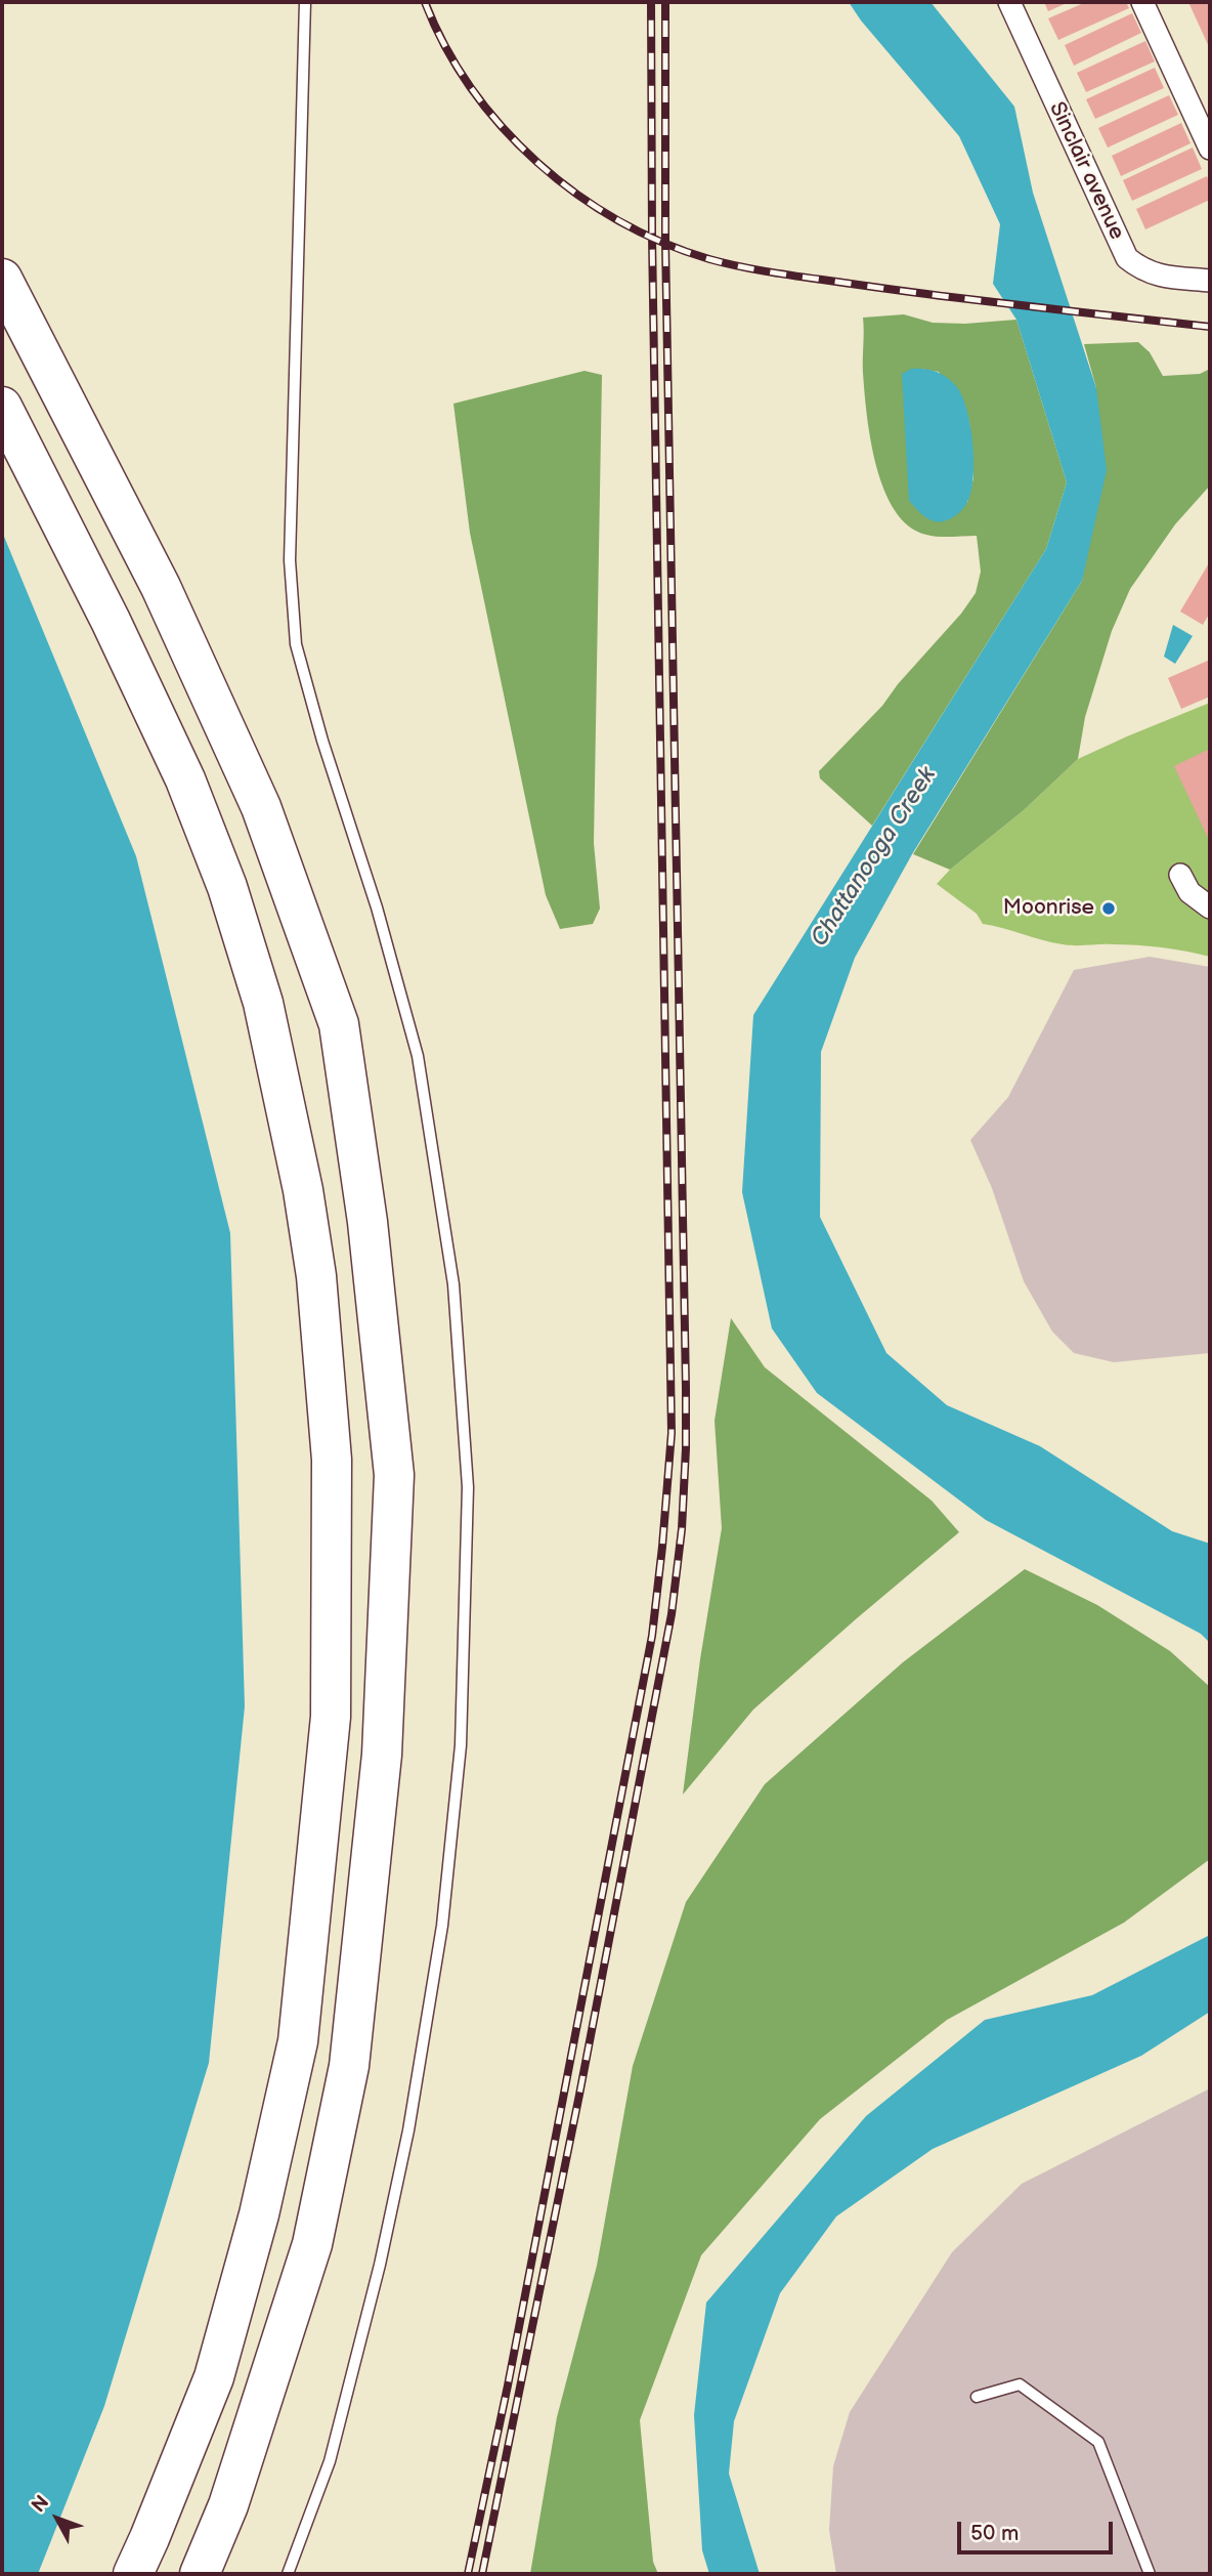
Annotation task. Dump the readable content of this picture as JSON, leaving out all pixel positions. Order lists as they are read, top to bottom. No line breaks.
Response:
{"streets":{"street":["Sinclair avenue"]},"water":["Chattanooga Creek"],"places":["Moonrise"],"scale_bar":"50 m","north":"top left"}
